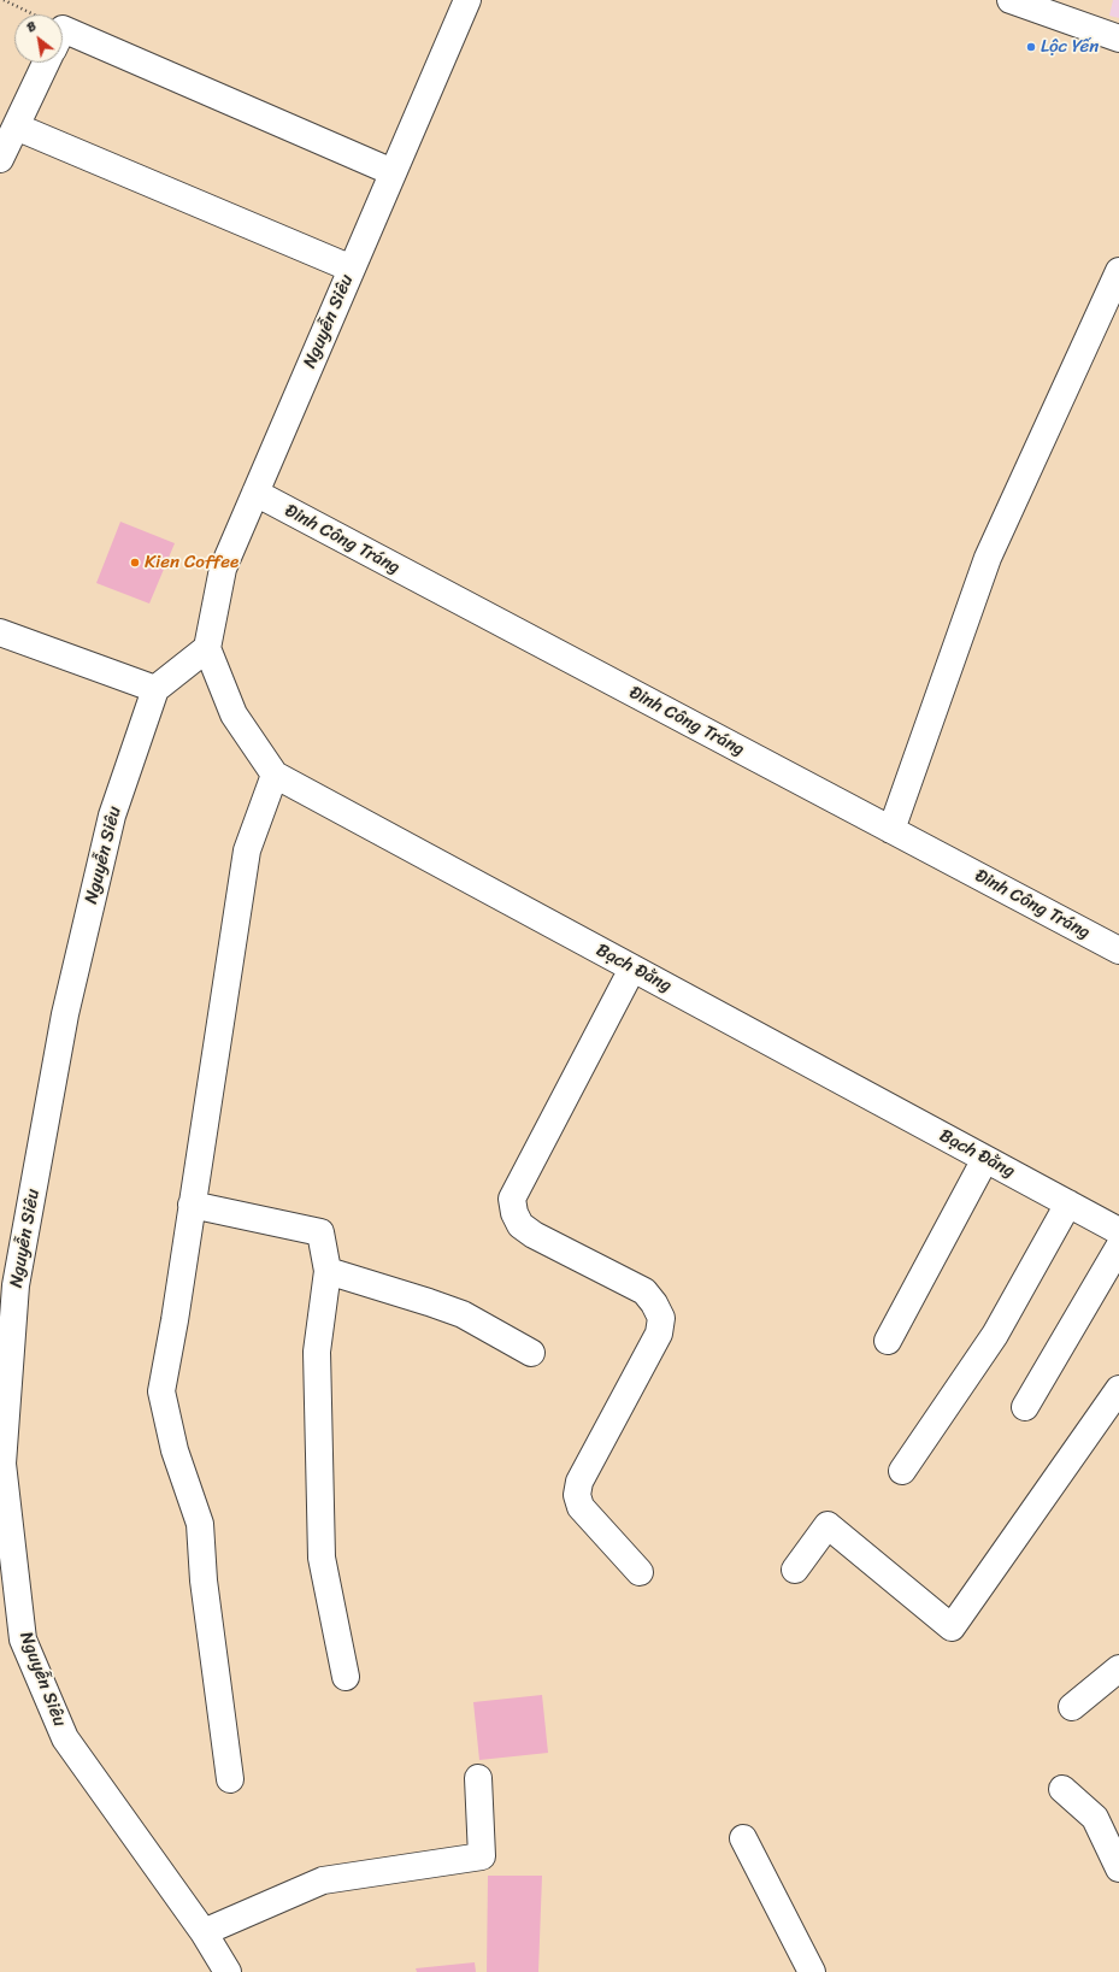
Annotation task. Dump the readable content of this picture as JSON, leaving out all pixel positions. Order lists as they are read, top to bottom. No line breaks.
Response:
{"streets":{"street":["Nguyễn Siêu","Đinh Công Tráng","Bạch Đằng"]},"crossings":[["Nguyễn Siêu","Đinh Công Tráng"],["Nguyễn Siêu","Bạch Đằng"]],"places":["Lộc Yến","Kien Coffee"],"north":"top left"}
